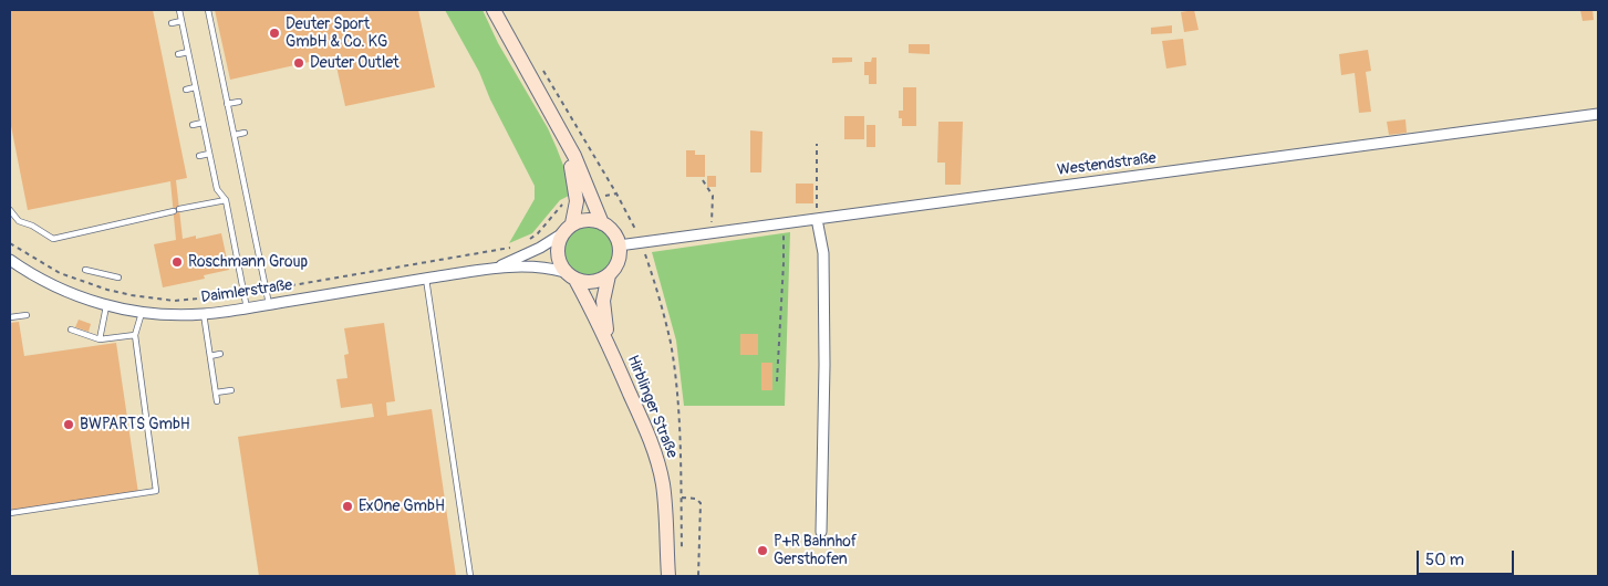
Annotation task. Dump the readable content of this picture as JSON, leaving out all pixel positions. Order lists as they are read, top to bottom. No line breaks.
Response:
{"streets":{"main road":["Hirblinger Straße"],"street":["Westendstraße","Daimlerstraße"]},"crossings":[["Westendstraße","Daimlerstraße"],["Westendstraße","Hirblinger Straße"],["Daimlerstraße","Hirblinger Straße"]],"places":["Deuter Sport GmbH & Co. KG","Deuter Outlet","Roschmann Group","BWPARTS GmbH","ExOne GmbH","P+R Bahnhof Gersthofen"],"scale_bar":"50 m"}
